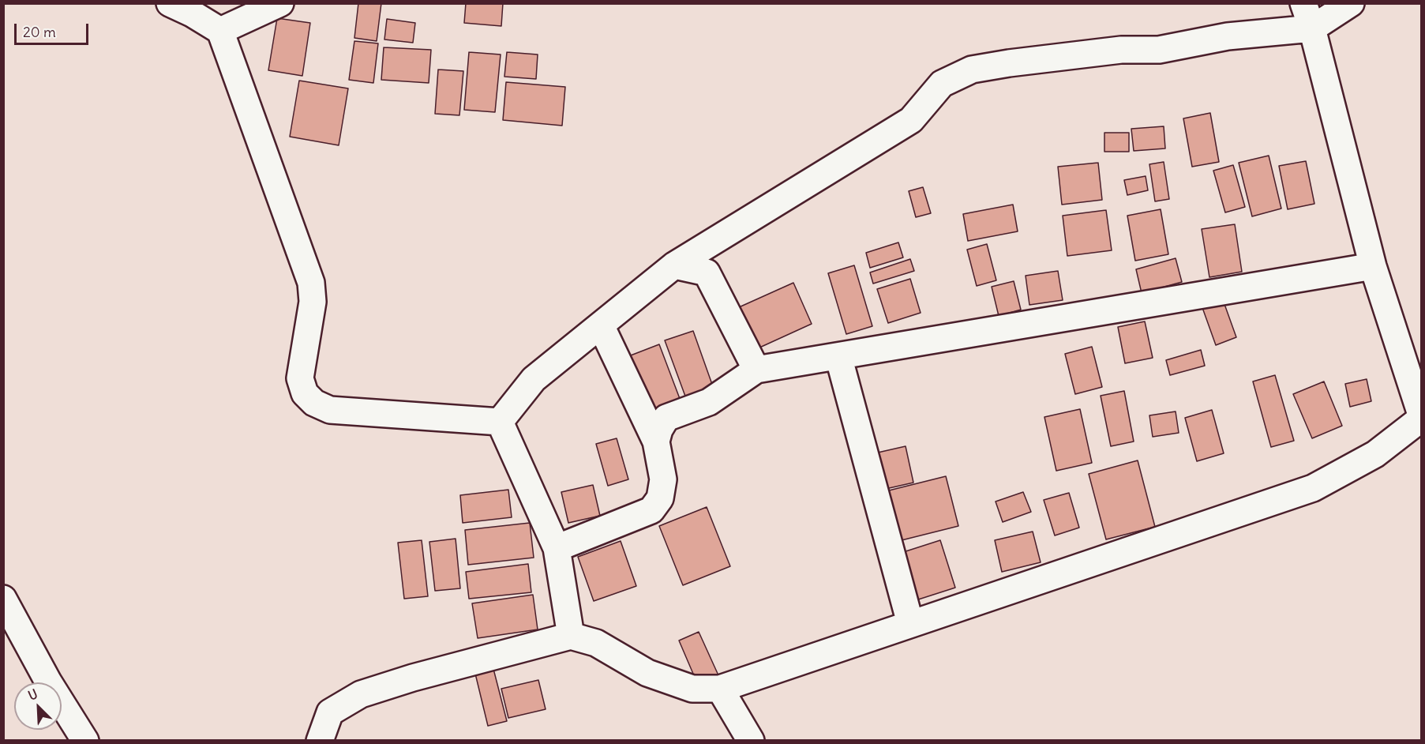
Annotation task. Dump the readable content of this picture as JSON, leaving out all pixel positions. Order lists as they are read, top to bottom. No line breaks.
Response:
{"scale_bar":"20 m","north":"top left"}
